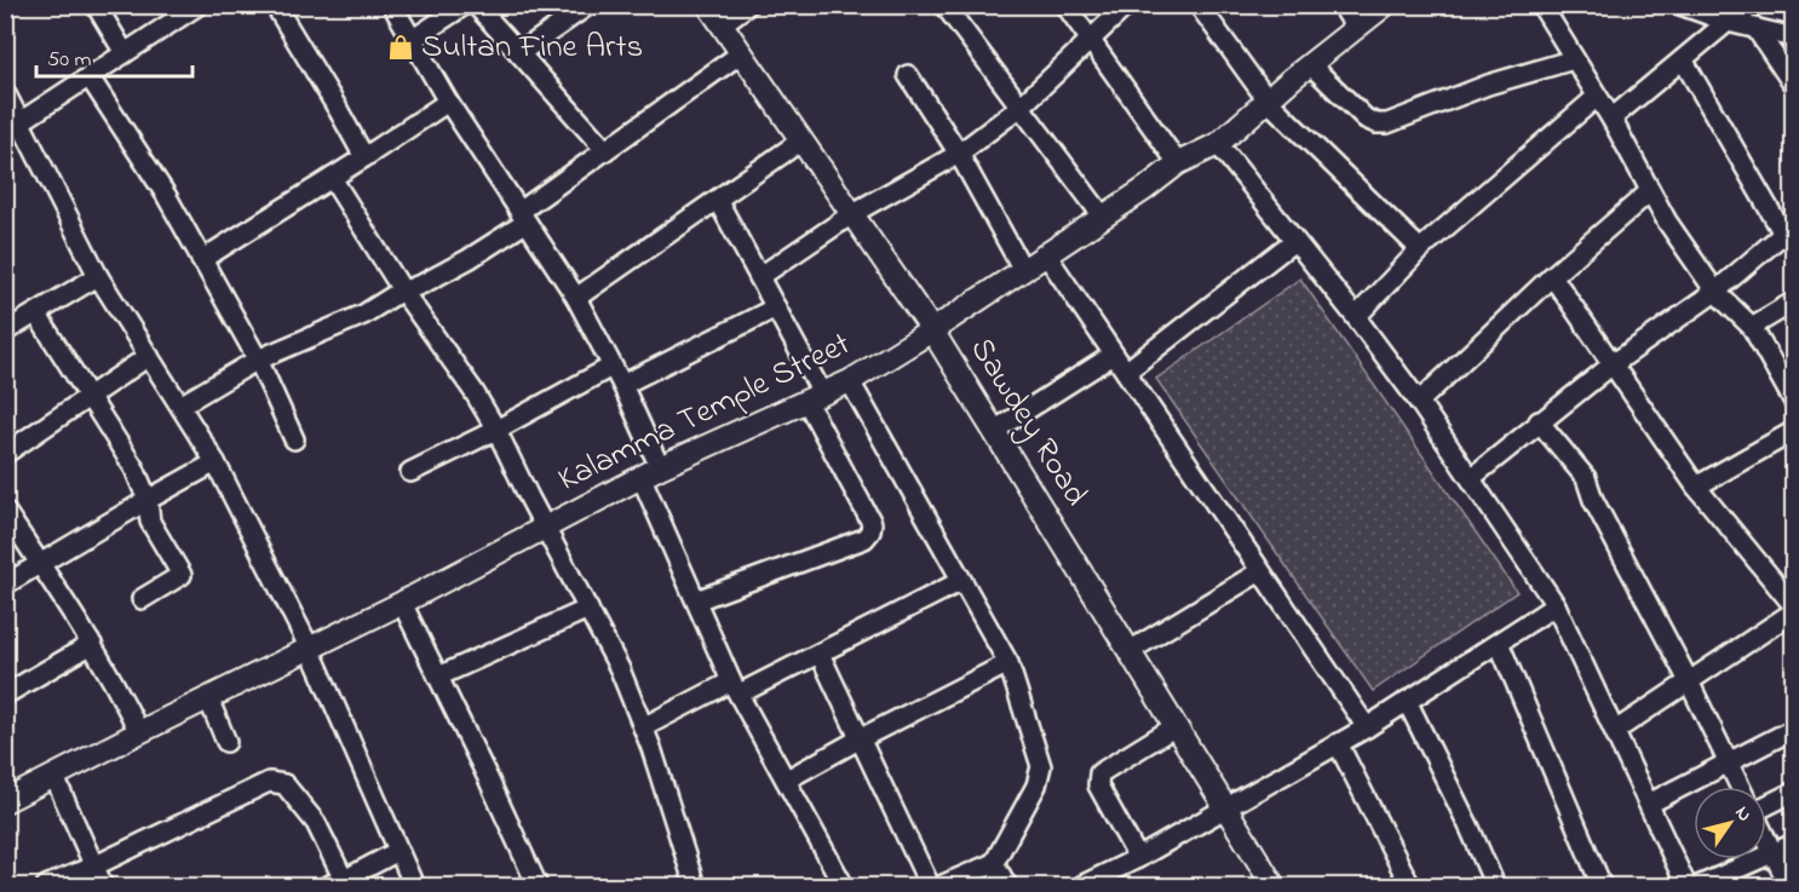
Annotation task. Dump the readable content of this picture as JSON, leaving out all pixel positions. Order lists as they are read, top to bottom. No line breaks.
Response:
{"streets":{"street":["Kalamma Temple Street","Sawdey Road"]},"crossings":[["Kalamma Temple Street","Sawdey Road"]],"places":{"shop":["Sultan Fine Arts"]},"scale_bar":"50 m","north":"top right"}
